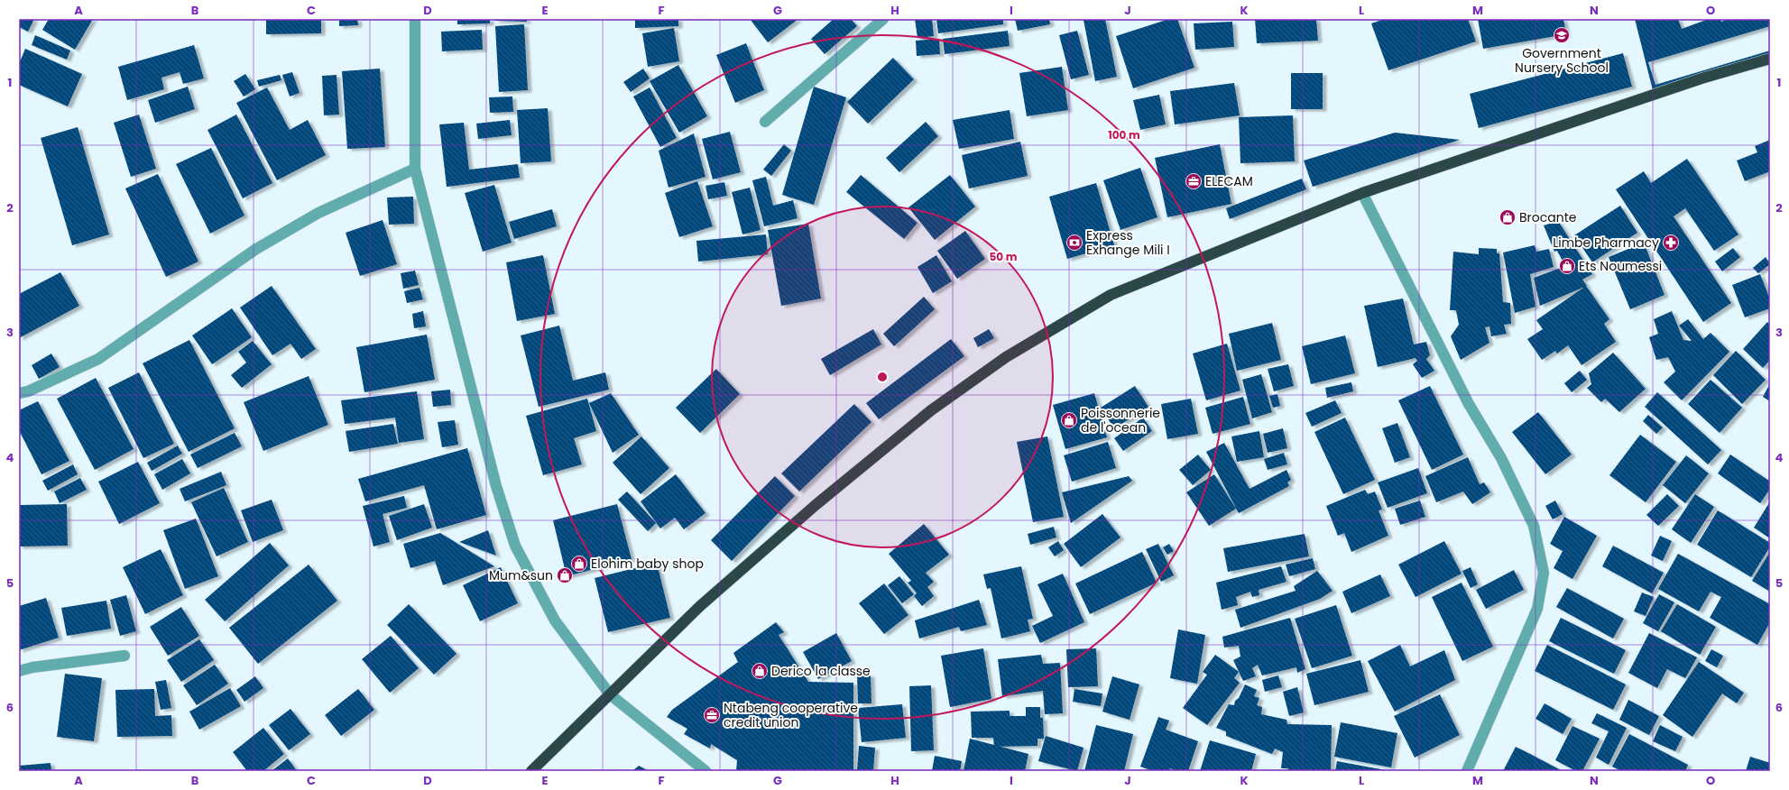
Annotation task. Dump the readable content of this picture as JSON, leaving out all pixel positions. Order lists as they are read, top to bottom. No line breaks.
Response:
{"places":{"school or university":["Government Nursery School"],"office":["ELECAM","Ntabeng cooperative credit union"],"shop":["Brocante","Ets Noumessi","Poissonnerie de l'ocean","Elohim baby shop","Mum&sun","Derico la classe"],"bank":["Express Exhange Mili I"],"pharmacy":["Limbe Pharmacy"]},"grid":{"columns":["A","B","C","D","E","F","G","H","I","J","K","L","M","N","O"],"rows":["1","2","3","4","5","6"]},"rings":["100 m","50 m"]}
